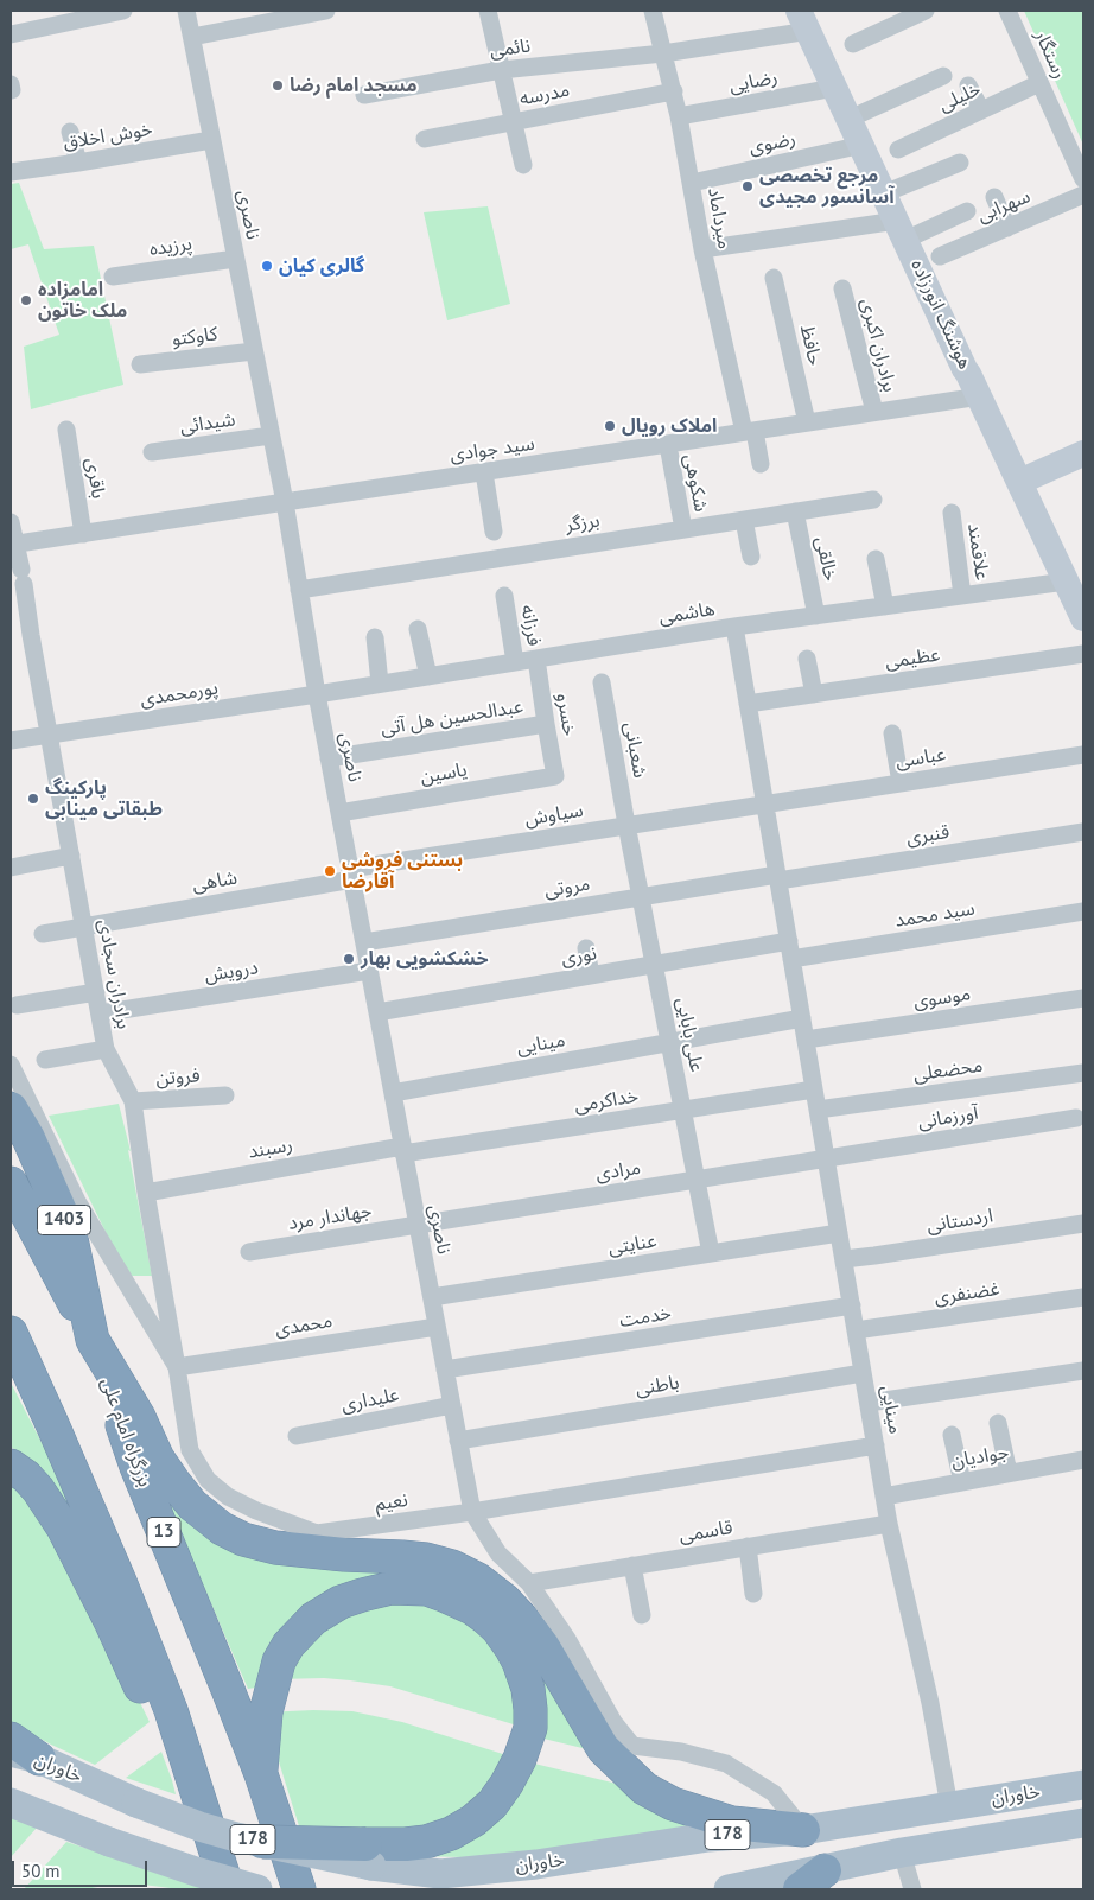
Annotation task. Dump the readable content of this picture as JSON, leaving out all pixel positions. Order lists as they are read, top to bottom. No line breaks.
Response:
{"streets":{"highway":["1403","بزرگراه امام علی","13"],"main road":["هوشنگ انورزاده","خاوران","178"],"street":["نائمی","رستگار","رضایی","مدرسه","خلیلی","خوش اخلاق","رضوی","سهرابی","ناصری","میرداماد","پرزیده","کاوکتو","حافظ","برادران اکبری","شیدائی","سید جوادی","باقری","شکوهی","برزگر","علاقمند","خالقی","هاشمی","فرزانه","عظیمی","پورمحمدی","خسرو","عبدالحسین هل آتی","شعبانی","عباسی","یاسین","سیاوش","قنبری","شاهی","مروتی","سید محمد","نوری","درویش","برادران سجادی","موسوی","علی بابایی","مینایی","محضعلی","فروتن","خداکرمی","آورزمانی","رسبند","مرادی","جهاندار مرد","اردستانی","عنایتی","غضنفری","خدمت","محمدی","باطنی","علیداری","جوادیان","نعیم","قاسمی"]},"crossings":[["نائمی","میرداماد"],["نائمی","هوشنگ انورزاده"],["رستگار","خلیلی"],["رضایی","میرداماد"],["رضایی","هوشنگ انورزاده"],["مدرسه","میرداماد"],["خوش اخلاق","ناصری"],["رضوی","میرداماد"],["رضوی","هوشنگ انورزاده"],["ناصری","پرزیده"],["ناصری","کاوکتو"],["ناصری","شیدائی"],["ناصری","سید جوادی"],["ناصری","برزگر"],["ناصری","هاشمی"],["ناصری","پورمحمدی"],["ناصری","عبدالحسین هل آتی"],["ناصری","یاسین"],["ناصری","سیاوش"],["ناصری","شاهی"],["ناصری","مروتی"],["ناصری","نوری"],["ناصری","درویش"],["ناصری","مینایی"],["ناصری","خداکرمی"],["ناصری","رسبند"],["ناصری","مرادی"],["ناصری","جهاندار مرد"],["ناصری","عنایتی"],["ناصری","خدمت"],["ناصری","محمدی"],["ناصری","باطنی"],["ناصری","علیداری"],["ناصری","نعیم"],["میرداماد","سید جوادی"],["هوشنگ انورزاده","سید جوادی"],["هوشنگ انورزاده","هاشمی"],["حافظ","سید جوادی"],["برادران اکبری","سید جوادی"],["سید جوادی","باقری"],["سید جوادی","شکوهی"],["سید جوادی","برادران سجادی"],["شکوهی","برزگر"],["برزگر","خالقی"],["علاقمند","هاشمی"],["خالقی","هاشمی"],["هاشمی","فرزانه"],["هاشمی","پورمحمدی"],["هاشمی","خسرو"],["هاشمی","مینایی"],["عظیمی","مینایی"],["پورمحمدی","برادران سجادی"],["خسرو","عبدالحسین هل آتی"],["خسرو","یاسین"],["شعبانی","سیاوش"],["شعبانی","علی بابایی"],["عباسی","سیاوش"],["عباسی","مینایی"],["سیاوش","شاهی"],["سیاوش","علی بابایی"],["سیاوش","مینایی"],["قنبری","مروتی"],["قنبری","مینایی"],["شاهی","برادران سجادی"],["مروتی","علی بابایی"],["مروتی","مینایی"],["سید محمد","نوری"],["سید محمد","مینایی"],["نوری","علی بابایی"],["نوری","مینایی"],["درویش","برادران سجادی"],["برادران سجادی","فروتن"],["برادران سجادی","رسبند"],["برادران سجادی","محمدی"],["برادران سجادی","نعیم"],["موسوی","مینایی"],["علی بابایی","مینایی"],["علی بابایی","خداکرمی"],["علی بابایی","مرادی"],["علی بابایی","عنایتی"],["مینایی","محضعلی"],["مینایی","خداکرمی"],["مینایی","آورزمانی"],["مینایی","مرادی"],["مینایی","اردستانی"],["مینایی","عنایتی"],["مینایی","غضنفری"],["مینایی","خدمت"],["مینایی","باطنی"],["مینایی","جوادیان"],["مینایی","قاسمی"],["مینایی","خاوران"],["خداکرمی","رسبند"],["آورزمانی","مرادی"],["مرادی","جهاندار مرد"],["1403","بزرگراه امام علی"]],"places":["مسجد امام رضا","مرجع تخصصی آسانسور مجیدی","گالری کیان","امامزاده ملک خاتون","املاک رویال","پارکینگ طبقاتی مینابی","بستنی فروشی آقارضا","خشکشویی بهار"],"scale_bar":"50 m"}
